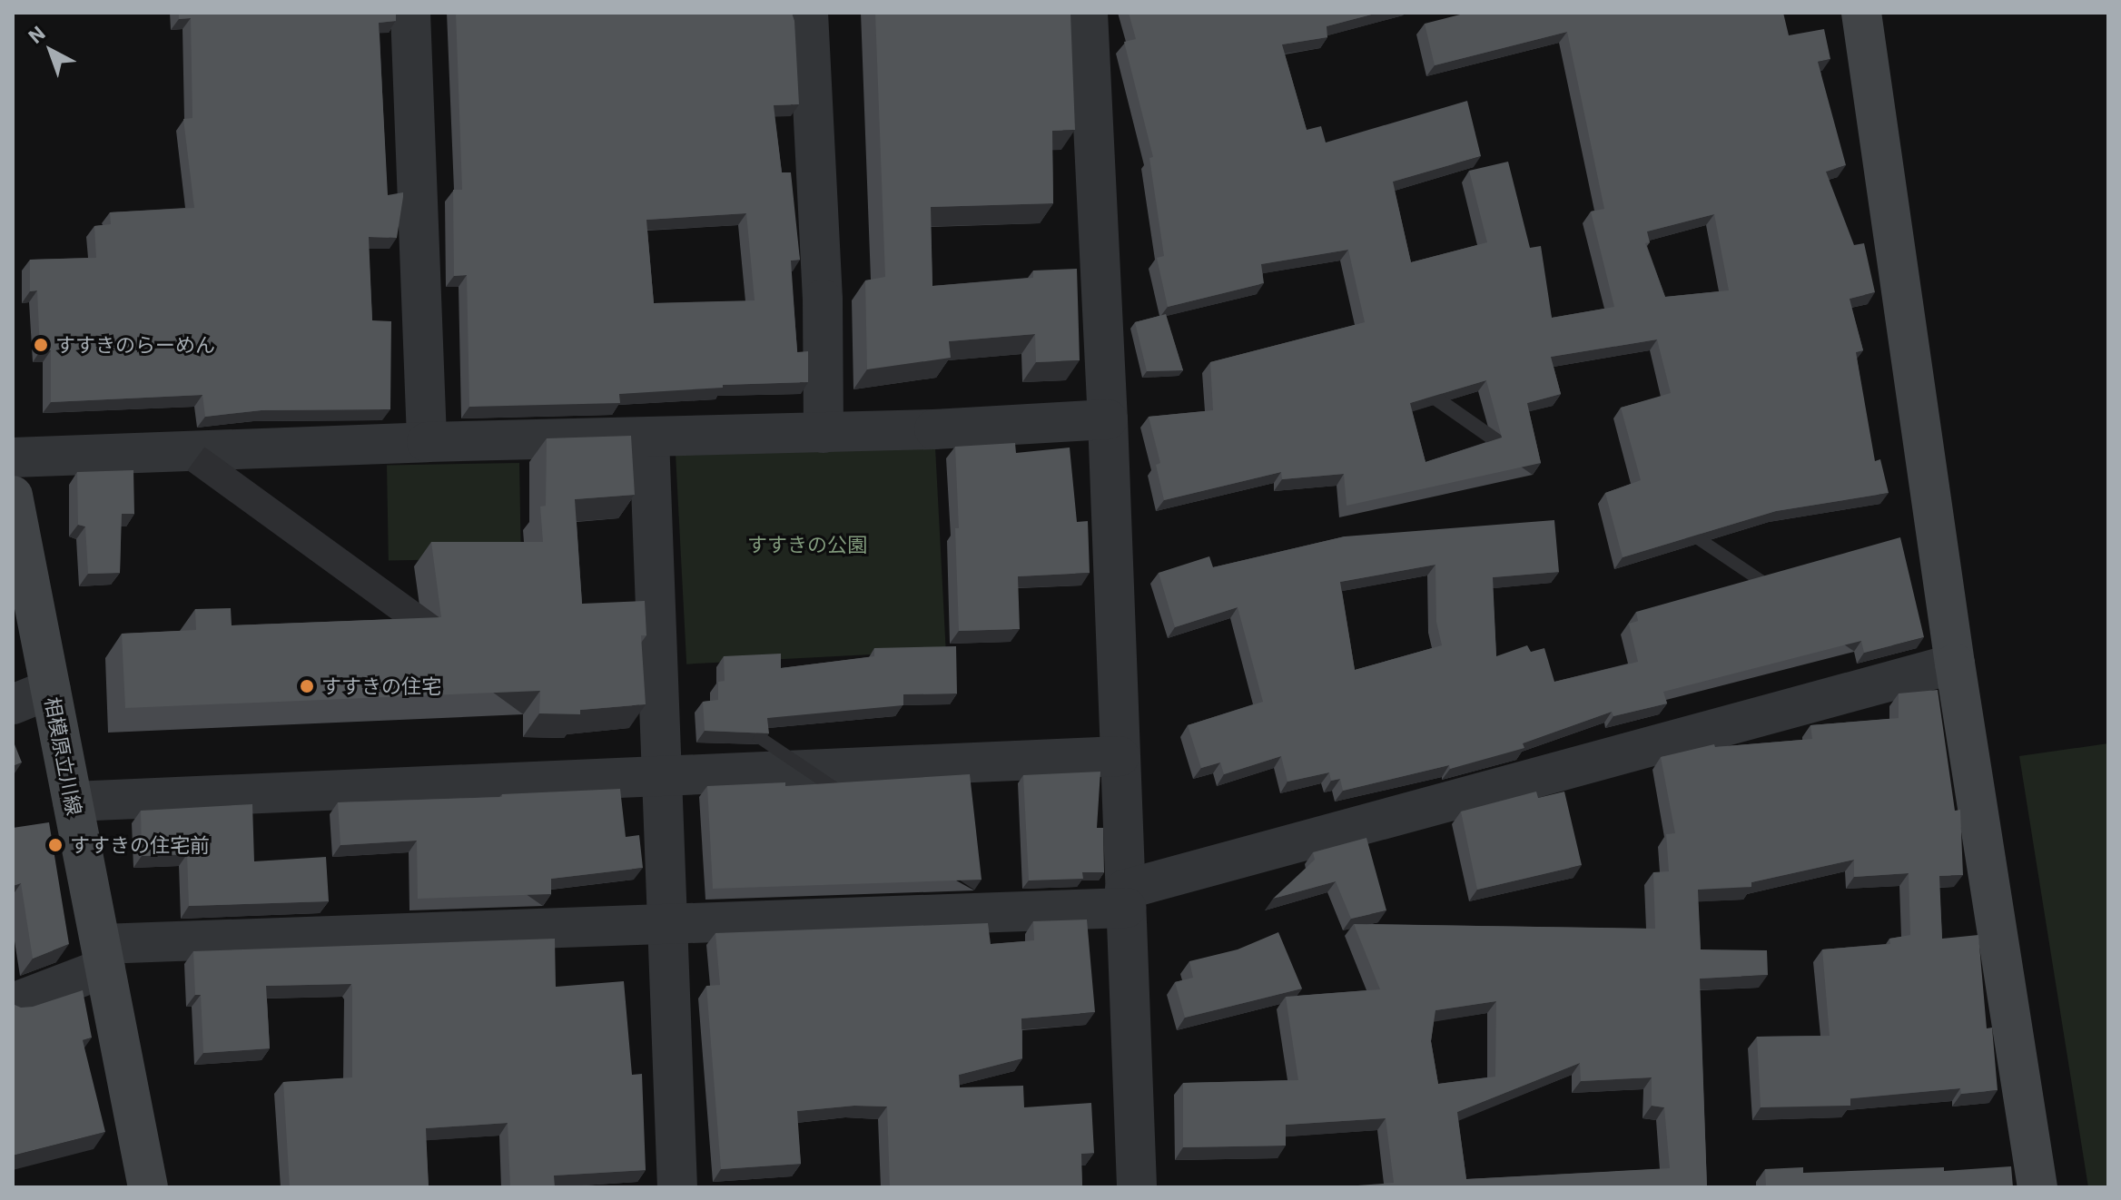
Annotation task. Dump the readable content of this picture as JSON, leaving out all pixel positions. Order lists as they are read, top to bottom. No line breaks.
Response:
{"streets":{"street":["相模原立川線"]},"parks":["すすきの公園"],"places":["すすきのらーめん","すすきの住宅","すすきの住宅前"],"north":"top left"}
